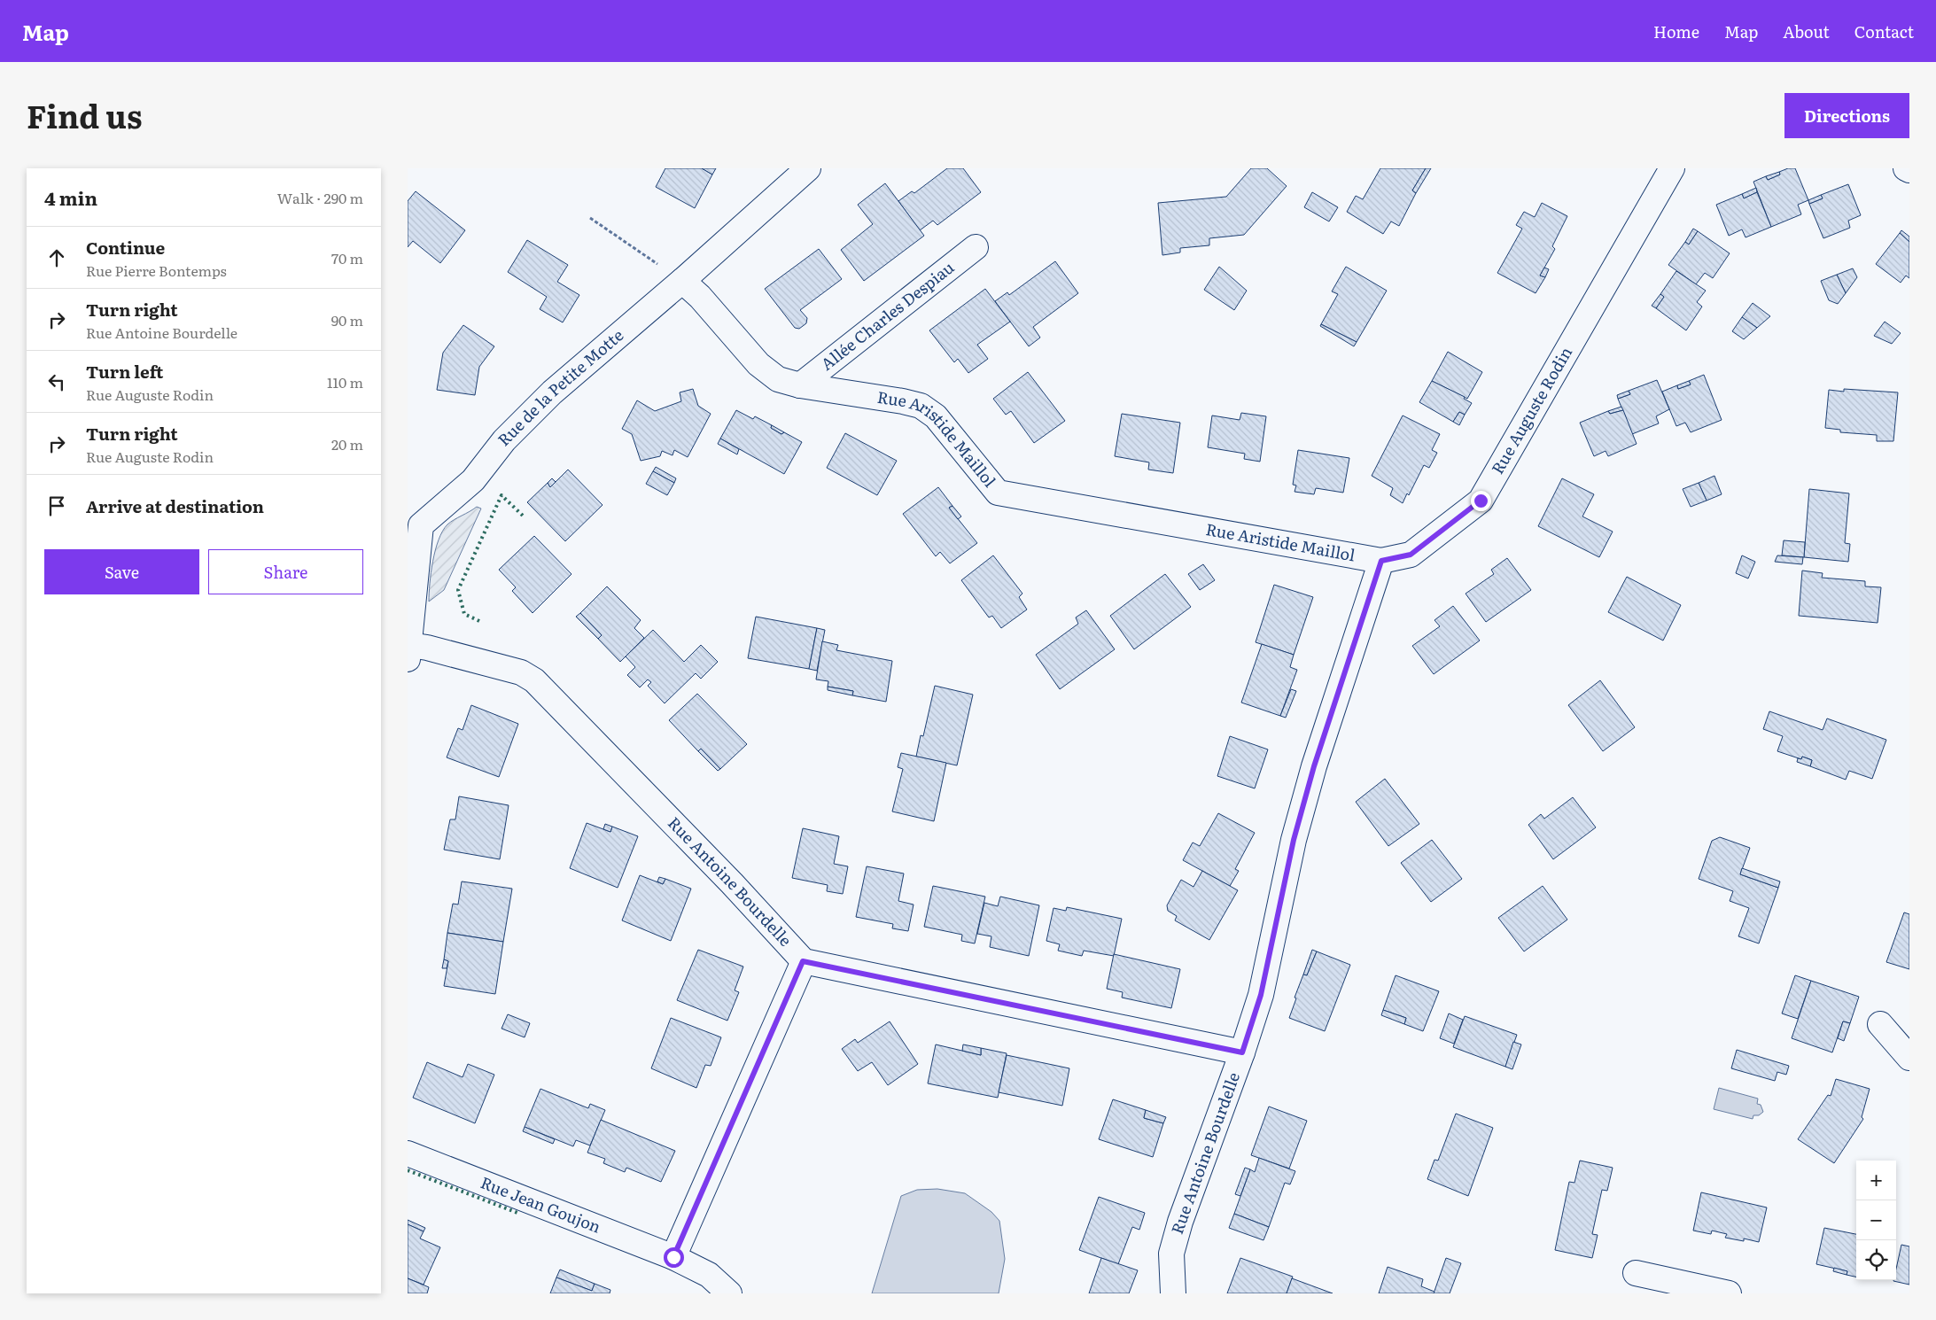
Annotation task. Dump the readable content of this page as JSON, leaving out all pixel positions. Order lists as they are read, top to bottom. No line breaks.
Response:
{"streets":{"street":["Allée Charles Despiau","Rue de la Petite Motte","Rue Auguste Rodin","Rue Aristide Maillol","Rue Antoine Bourdelle","Rue Jean Goujon"]},"crossings":[["Allée Charles Despiau","Rue Aristide Maillol"],["Rue de la Petite Motte","Rue Aristide Maillol"],["Rue de la Petite Motte","Rue Antoine Bourdelle"],["Rue Auguste Rodin","Rue Aristide Maillol"]],"page":{"header":"Map","nav":["Home","Map","About","Contact"],"title":"Find us","buttons":["Directions",["Save","Share"]],"heading":["4 min","Walk · 290 m"],"list":[["Continue","Rue Pierre Bontemps","70 m"],["Turn right","Rue Antoine Bourdelle","90 m"],["Turn left","Rue Auguste Rodin","110 m"],["Turn right","Rue Auguste Rodin","20 m"],"Arrive at destination"],"map_buttons":["+","−"]}}
